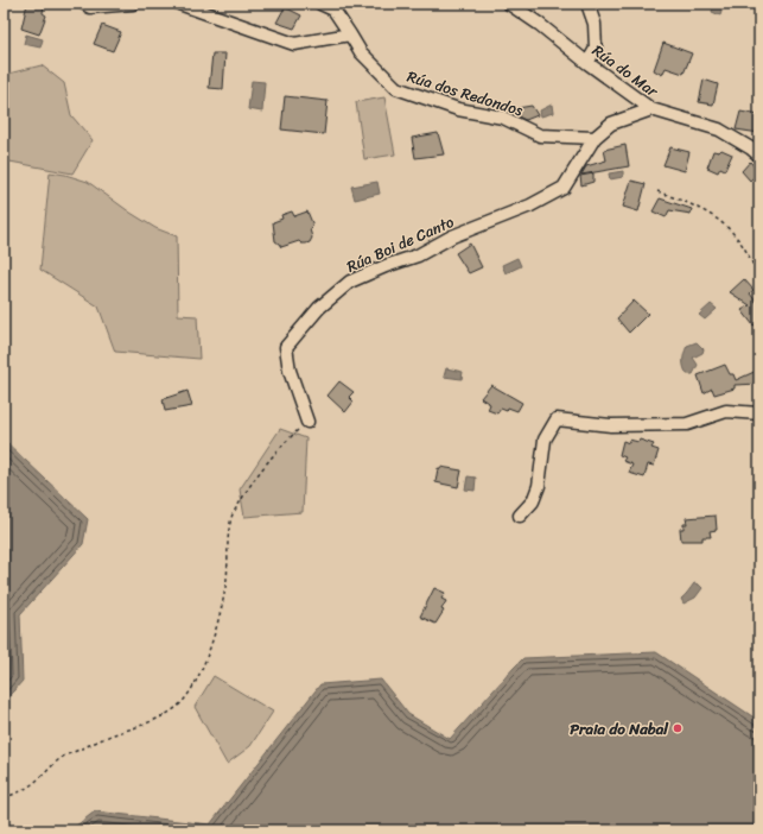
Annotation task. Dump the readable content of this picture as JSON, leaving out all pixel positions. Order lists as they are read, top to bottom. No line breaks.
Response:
{"streets":{"street":["Rúa do Mar","Rúa dos Redondos","Rúa Boi de Canto"]},"crossings":[["Rúa dos Redondos","Rúa Boi de Canto"]],"places":["Praia do Nabal"]}
